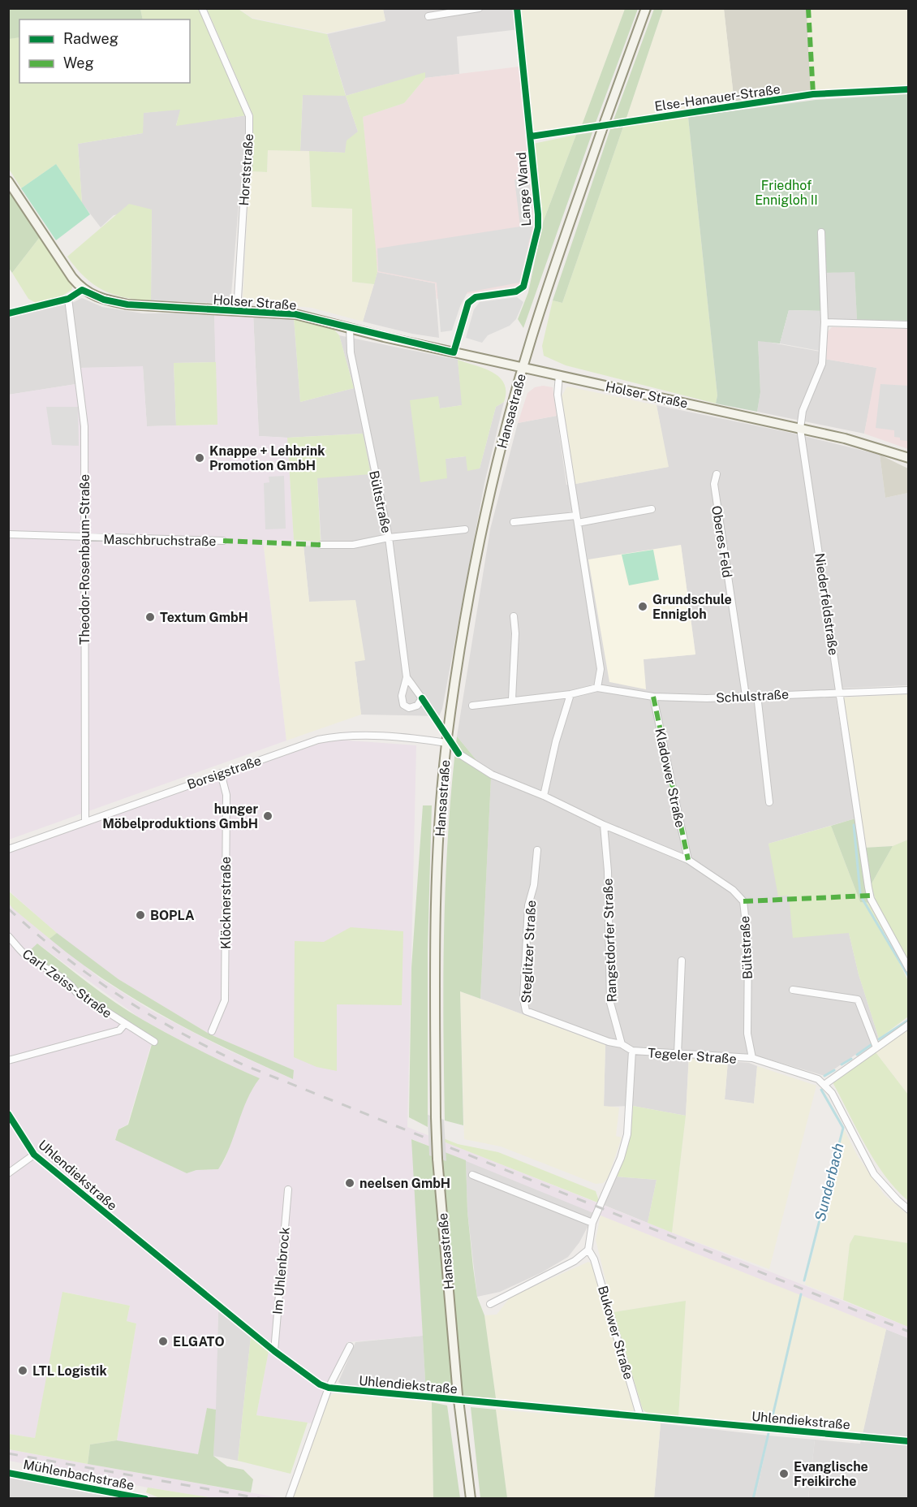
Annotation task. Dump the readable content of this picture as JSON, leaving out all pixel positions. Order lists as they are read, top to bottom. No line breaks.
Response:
{"streets":{"main road":["Holser Straße","Hansastraße"],"street":["Else-Hanauer-Straße","Horststraße","Lange Wand","Bültstraße","Maschbruchstraße","Oberes Feld","Theodor-Rosenbaum-Straße","Niederfeldstraße","Schulstraße","Borsigstraße","Kladower Straße","Klöcknerstraße","Rangstdorfer Straße","Steglitzer Straße","Carl-Zeiss-Straße","Tegeler Straße","Uhlendiekstraße","Im Uhlenbrock","Bukower Straße","Mühlenbachstraße"]},"crossings":[["Else-Hanauer-Straße","Lange Wand"],["Horststraße","Holser Straße"],["Lange Wand","Holser Straße"],["Holser Straße","Hansastraße"],["Holser Straße","Bültstraße"],["Holser Straße","Niederfeldstraße"],["Hansastraße","Borsigstraße"],["Bültstraße","Kladower Straße"],["Bültstraße","Rangstdorfer Straße"],["Bültstraße","Tegeler Straße"],["Maschbruchstraße","Theodor-Rosenbaum-Straße"],["Oberes Feld","Schulstraße"],["Theodor-Rosenbaum-Straße","Borsigstraße"],["Niederfeldstraße","Schulstraße"],["Schulstraße","Kladower Straße"],["Borsigstraße","Klöcknerstraße"],["Rangstdorfer Straße","Steglitzer Straße"],["Uhlendiekstraße","Im Uhlenbrock"],["Uhlendiekstraße","Bukower Straße"]],"water":["Sunderbach"],"parks":["Friedhof Ennigloh II"],"places":["Knappe + Lehbrink Promotion GmbH","Grundschule Ennigloh","Textum GmbH","hunger Möbelproduktions GmbH","BOPLA","neelsen GmbH","ELGATO","LTL Logistik","Evanglische Freikirche"],"legend":["Radweg","Weg"]}
